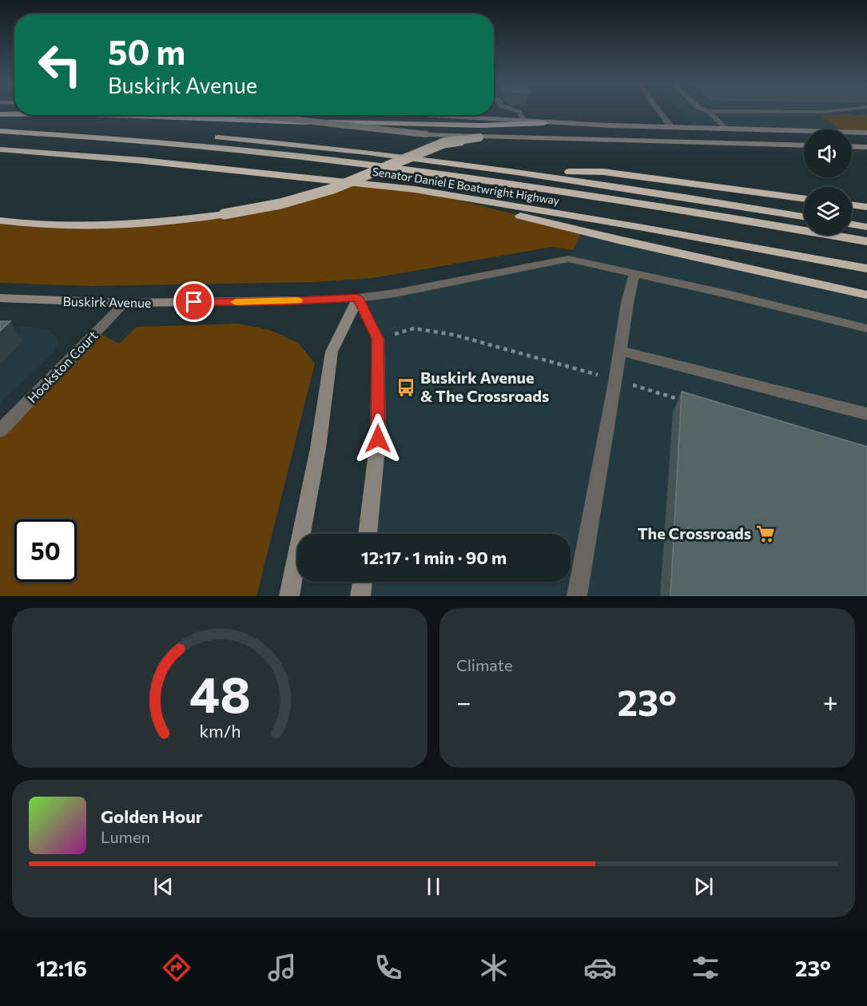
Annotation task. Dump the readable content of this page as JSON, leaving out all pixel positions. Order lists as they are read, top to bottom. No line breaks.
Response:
{"streets":{"highway":["Senator Daniel E Boatwright Highway"],"main road":["Buskirk Avenue"],"street":["Hookston Court"]},"crossings":[["Buskirk Avenue","Hookston Court"]],"places":{"bus stop":["Buskirk Avenue & The Crossroads"],"supermarket":["The Crossroads"]},"page":{"turn":["50 m","Buskirk Avenue"],"limit":"50","trip":"12:17 · 1 min · 90 m","tile":"Climate","heat":["−","23°","+"],"song":["Golden Hour","Lumen"],"tabs":["12:16","23°"],"gauge":["48","km/h"]}}
